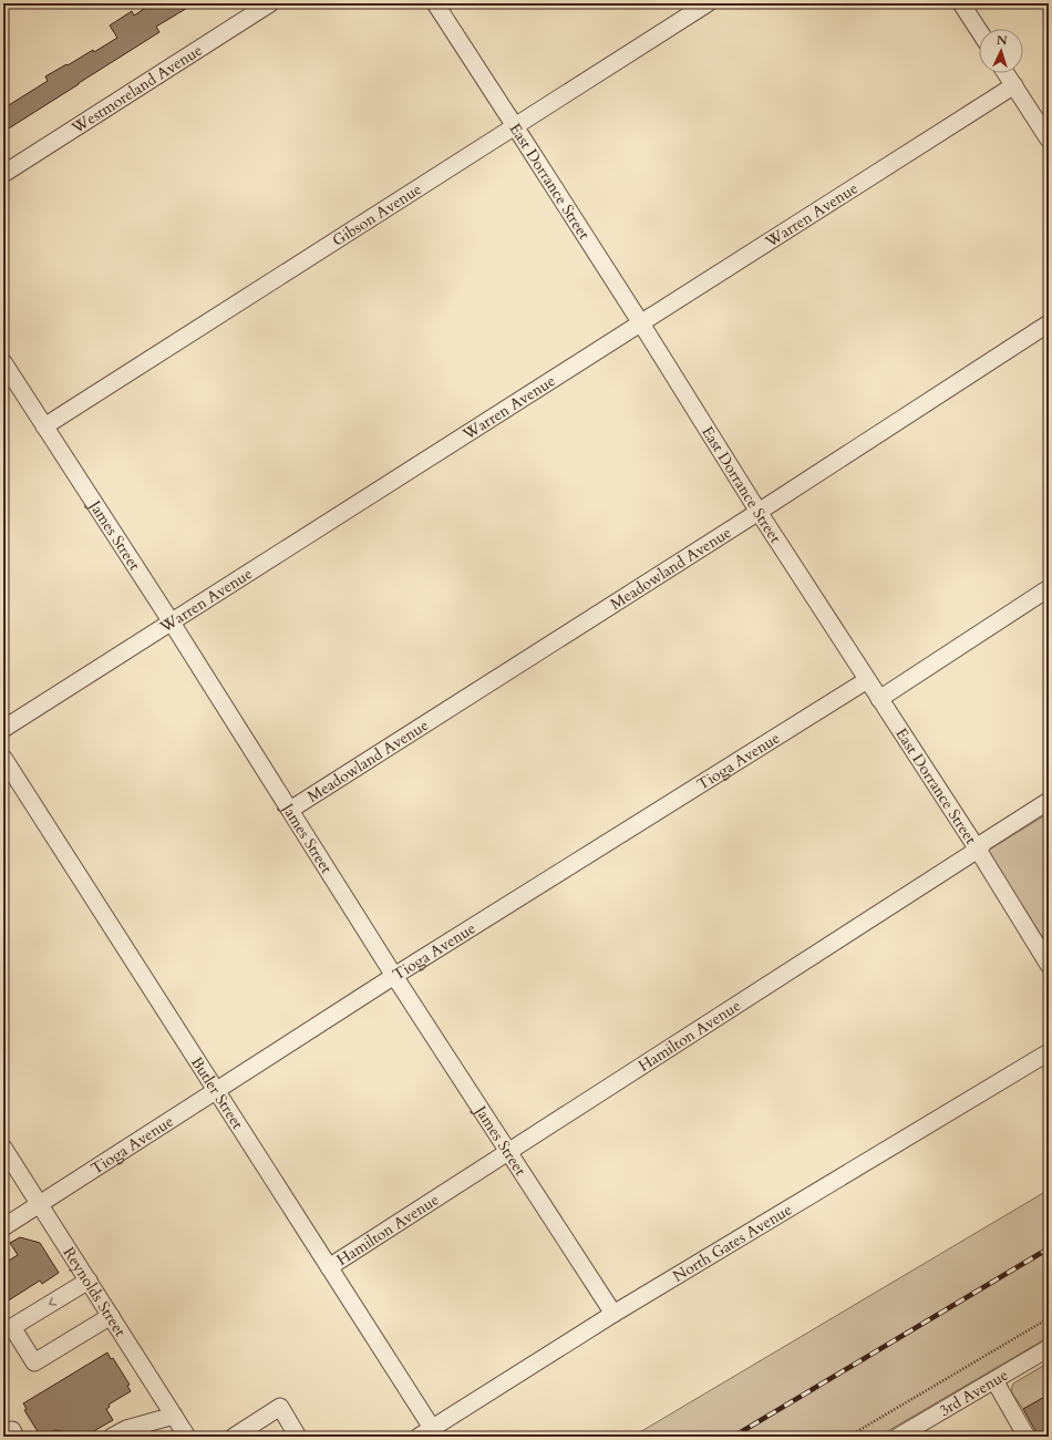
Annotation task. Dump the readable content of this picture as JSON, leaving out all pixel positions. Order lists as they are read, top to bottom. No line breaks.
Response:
{"streets":{"street":["Westmoreland Avenue","East Dorrance Street","Gibson Avenue","Warren Avenue","James Street","Meadowland Avenue","Tioga Avenue","Hamilton Avenue","Butler Street","North Gates Avenue","Reynolds Street","3rd Avenue"]},"crossings":[["East Dorrance Street","Gibson Avenue"],["East Dorrance Street","Warren Avenue"],["East Dorrance Street","Meadowland Avenue"],["East Dorrance Street","Tioga Avenue"],["East Dorrance Street","Hamilton Avenue"],["Gibson Avenue","James Street"],["Warren Avenue","James Street"],["James Street","Meadowland Avenue"],["James Street","Tioga Avenue"],["James Street","Hamilton Avenue"],["James Street","North Gates Avenue"],["Tioga Avenue","Butler Street"],["Tioga Avenue","Reynolds Street"],["Hamilton Avenue","Butler Street"],["Butler Street","North Gates Avenue"]],"north":"top"}
